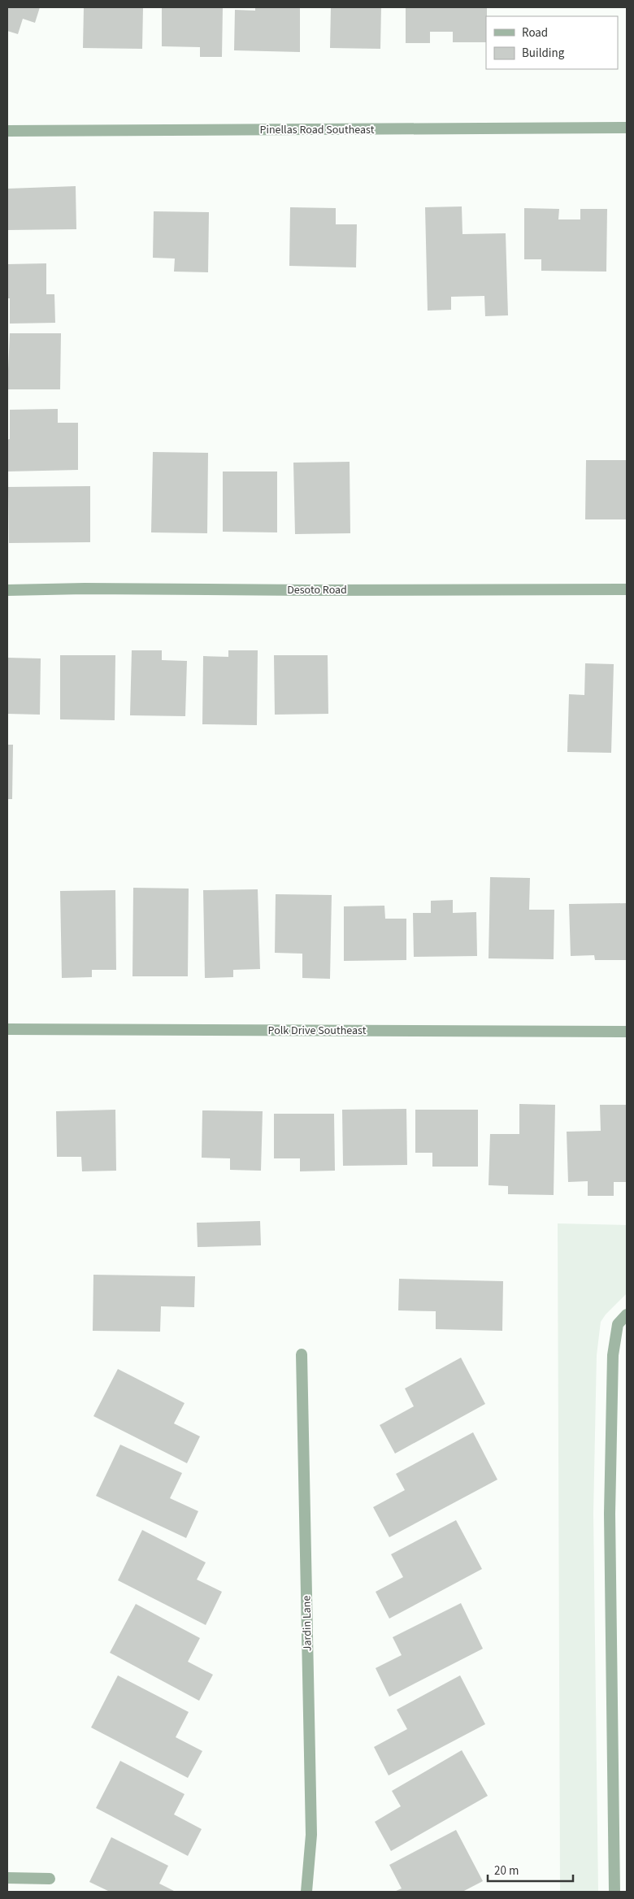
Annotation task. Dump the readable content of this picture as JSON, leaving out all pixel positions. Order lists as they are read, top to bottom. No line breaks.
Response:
{"streets":{"street":["Pinellas Road Southeast","Desoto Road","Polk Drive Southeast","Jardin Lane"]},"legend":["Road","Building"],"scale_bar":"20 m"}
